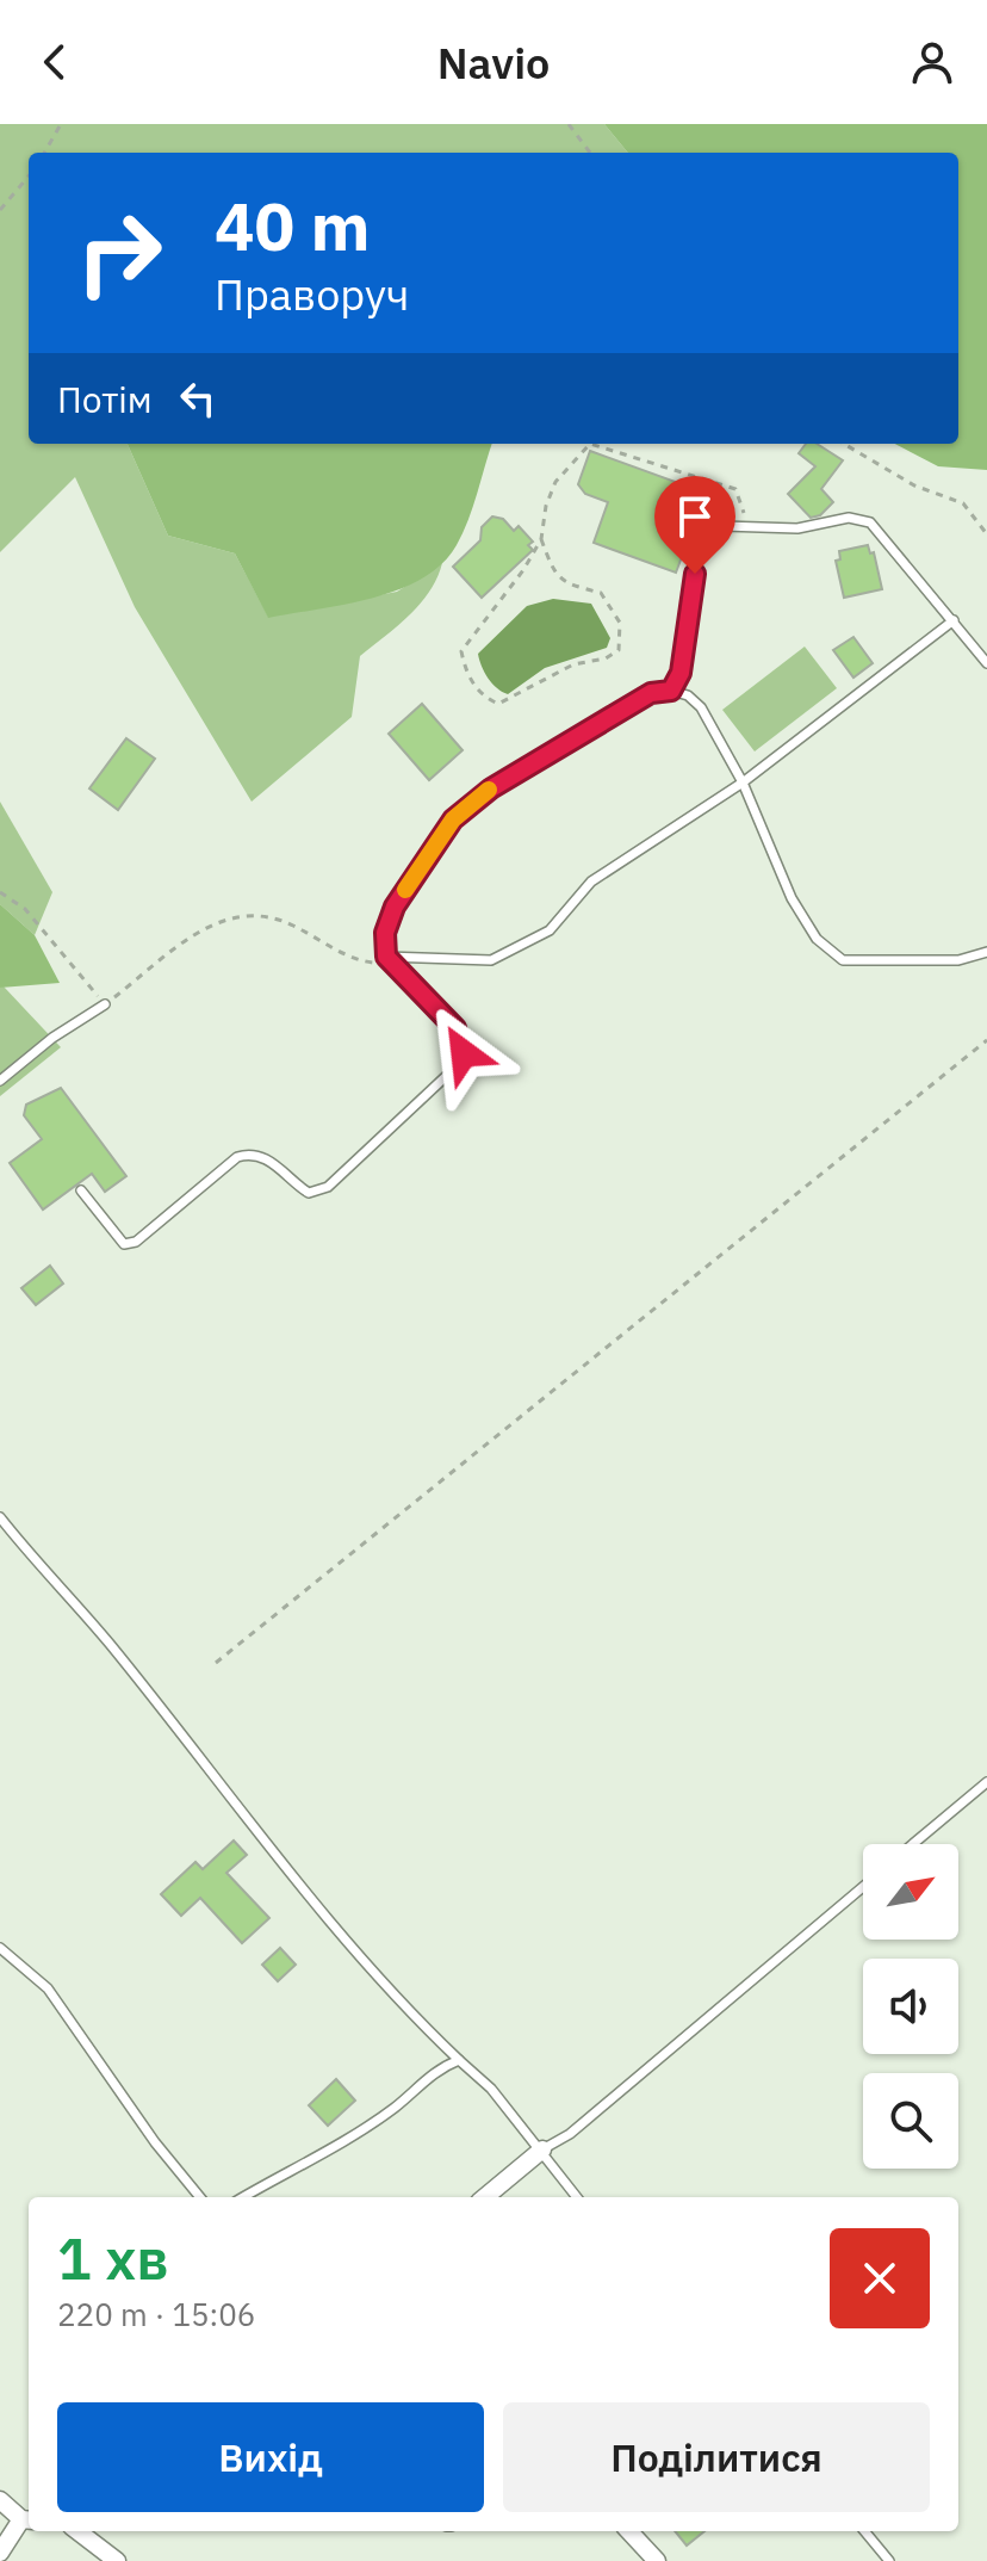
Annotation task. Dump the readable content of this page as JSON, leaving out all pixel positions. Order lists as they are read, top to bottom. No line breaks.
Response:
{"north":"top right","page":{"header":"Navio","turn":["40 m","Праворуч"],"then":"Потім","heading":["1 хв","220 m · 15:06"],"buttons":["Вихід","Поділитися"]}}
